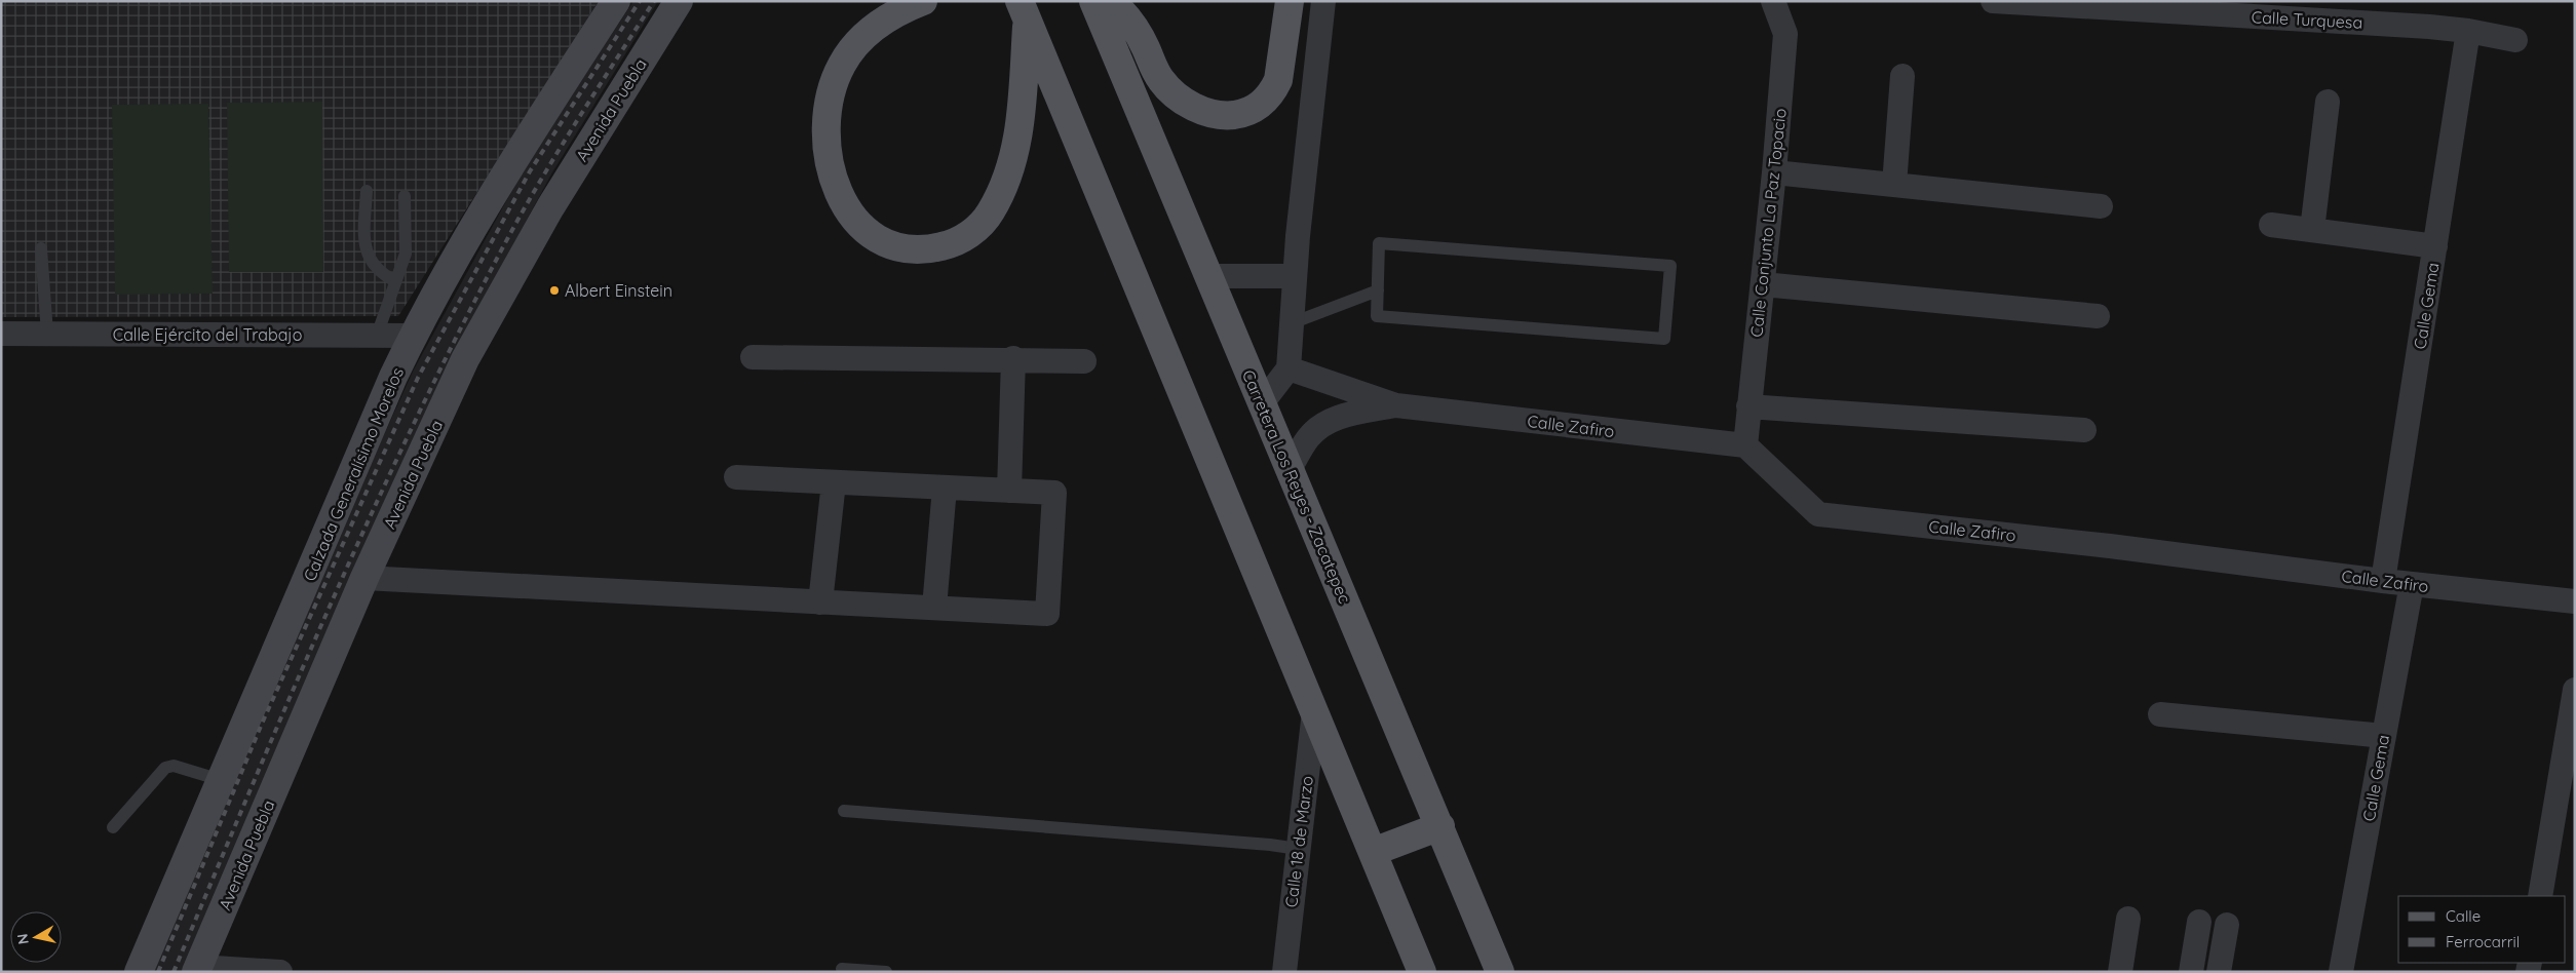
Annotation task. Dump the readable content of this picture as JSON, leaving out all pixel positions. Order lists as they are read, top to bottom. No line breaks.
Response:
{"streets":{"main road":["Avenida Puebla","Calzada Generalísimo Morelos","Carretera Los Reyes - Zacatepec"],"street":["Calle Turquesa","Calle Conjunto La Paz Topacio","Calle Gema","Calle Ejército del Trabajo","Calle Zafiro","Calle 18 de Marzo"]},"crossings":[["Calle Turquesa","Calle Gema"],["Calle Conjunto La Paz Topacio","Calle Zafiro"],["Calle Gema","Calle Zafiro"],["Calle Ejército del Trabajo","Calzada Generalísimo Morelos"],["Calle Zafiro","Carretera Los Reyes - Zacatepec"]],"places":["Albert Einstein"],"legend":["Calle","Ferrocarril"],"north":"left"}
